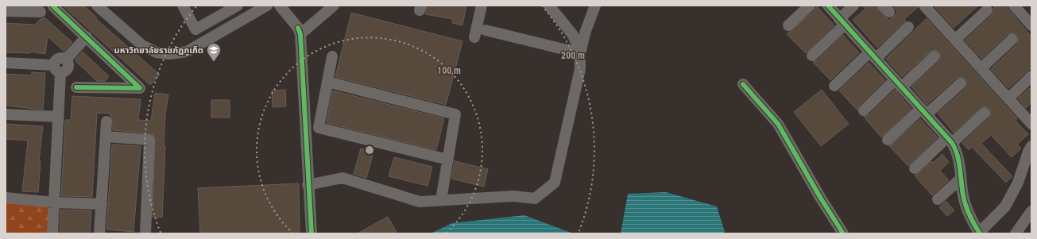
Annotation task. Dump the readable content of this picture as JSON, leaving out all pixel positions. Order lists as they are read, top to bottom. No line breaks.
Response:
{"places":{"school or university":["มหาวิทยาลัยราชภัฏภูเก็ต"]},"rings":["200 m","100 m"]}
